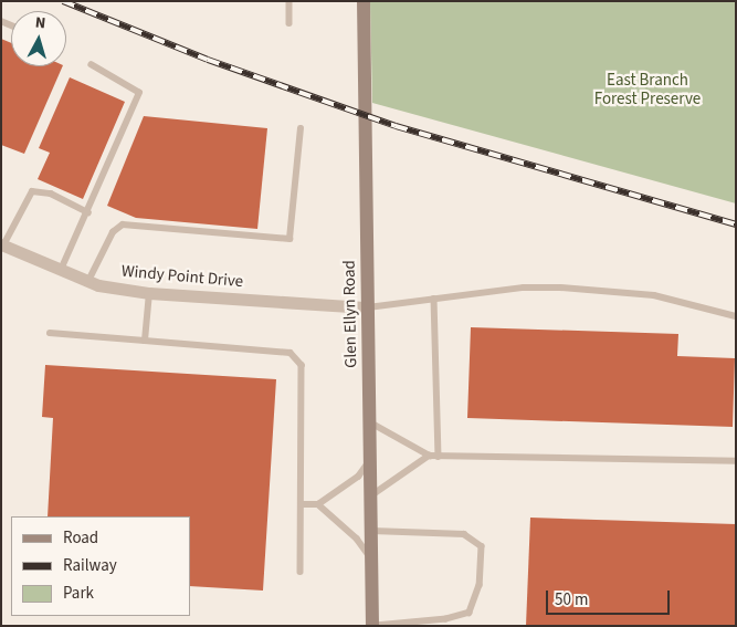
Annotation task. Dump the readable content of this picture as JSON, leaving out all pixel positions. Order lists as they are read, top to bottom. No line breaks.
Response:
{"streets":{"street":["Windy Point Drive","Glen Ellyn Road"]},"crossings":[["Windy Point Drive","Glen Ellyn Road"]],"parks":["East Branch Forest Preserve"],"legend":["Road","Railway","Park"],"scale_bar":"50 m","north":"top"}
